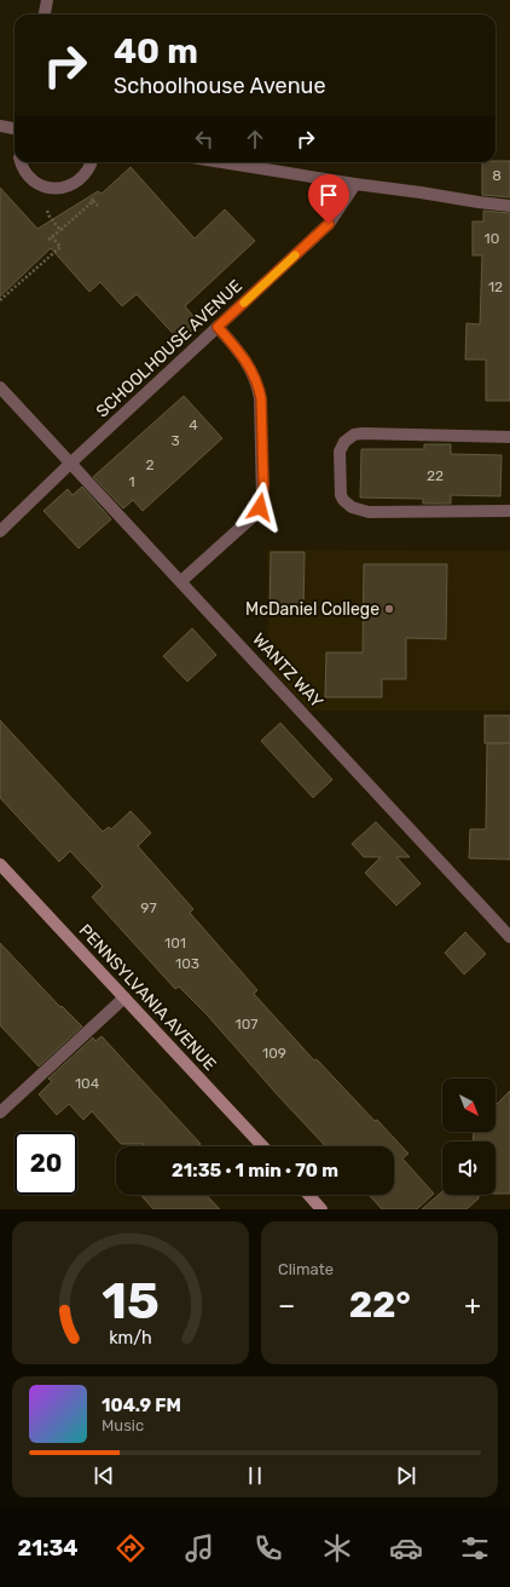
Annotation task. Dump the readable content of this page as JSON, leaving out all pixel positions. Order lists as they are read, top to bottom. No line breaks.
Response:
{"streets":{"main road":["PENNSYLVANIA AVENUE"],"street":["SCHOOLHOUSE AVENUE","WANTZ WAY"]},"crossings":[["SCHOOLHOUSE AVENUE","WANTZ WAY"]],"places":["McDaniel College"],"house_numbers":["8","10","12","4","3","2","22","1","97","101","103","107","109","104"],"north":"bottom right","page":{"turn":["40 m","Schoolhouse Avenue"],"limit":"20","trip":"21:35 · 1 min · 70 m","tile":"Climate","heat":["−","22°","+"],"song":["104.9 FM","Music"],"tabs":"21:34","gauge":["15","km/h"]}}
